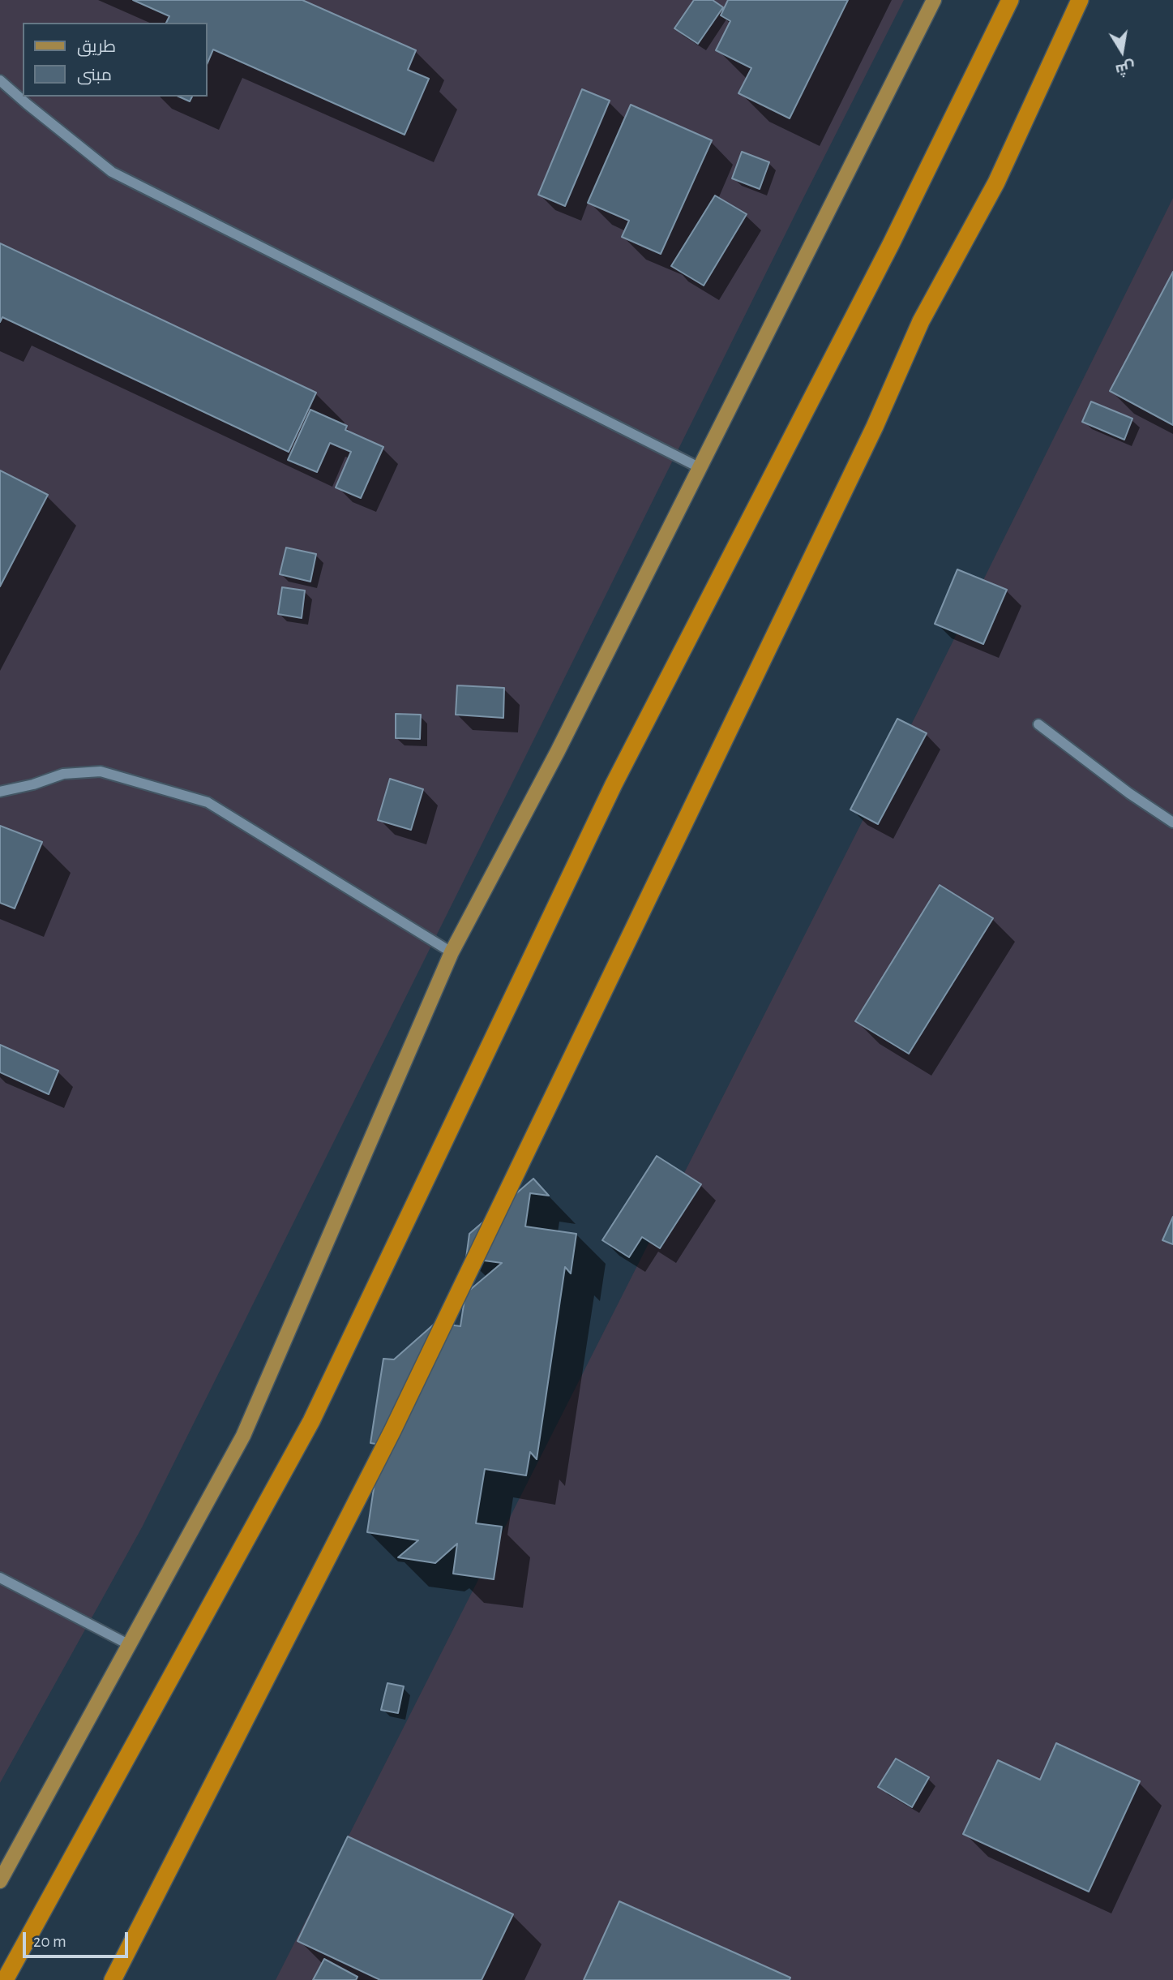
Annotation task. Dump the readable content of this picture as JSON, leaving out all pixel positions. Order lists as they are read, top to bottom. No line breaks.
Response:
{"legend":["طريق","مبنى"],"scale_bar":"20 m","north":"bottom"}
